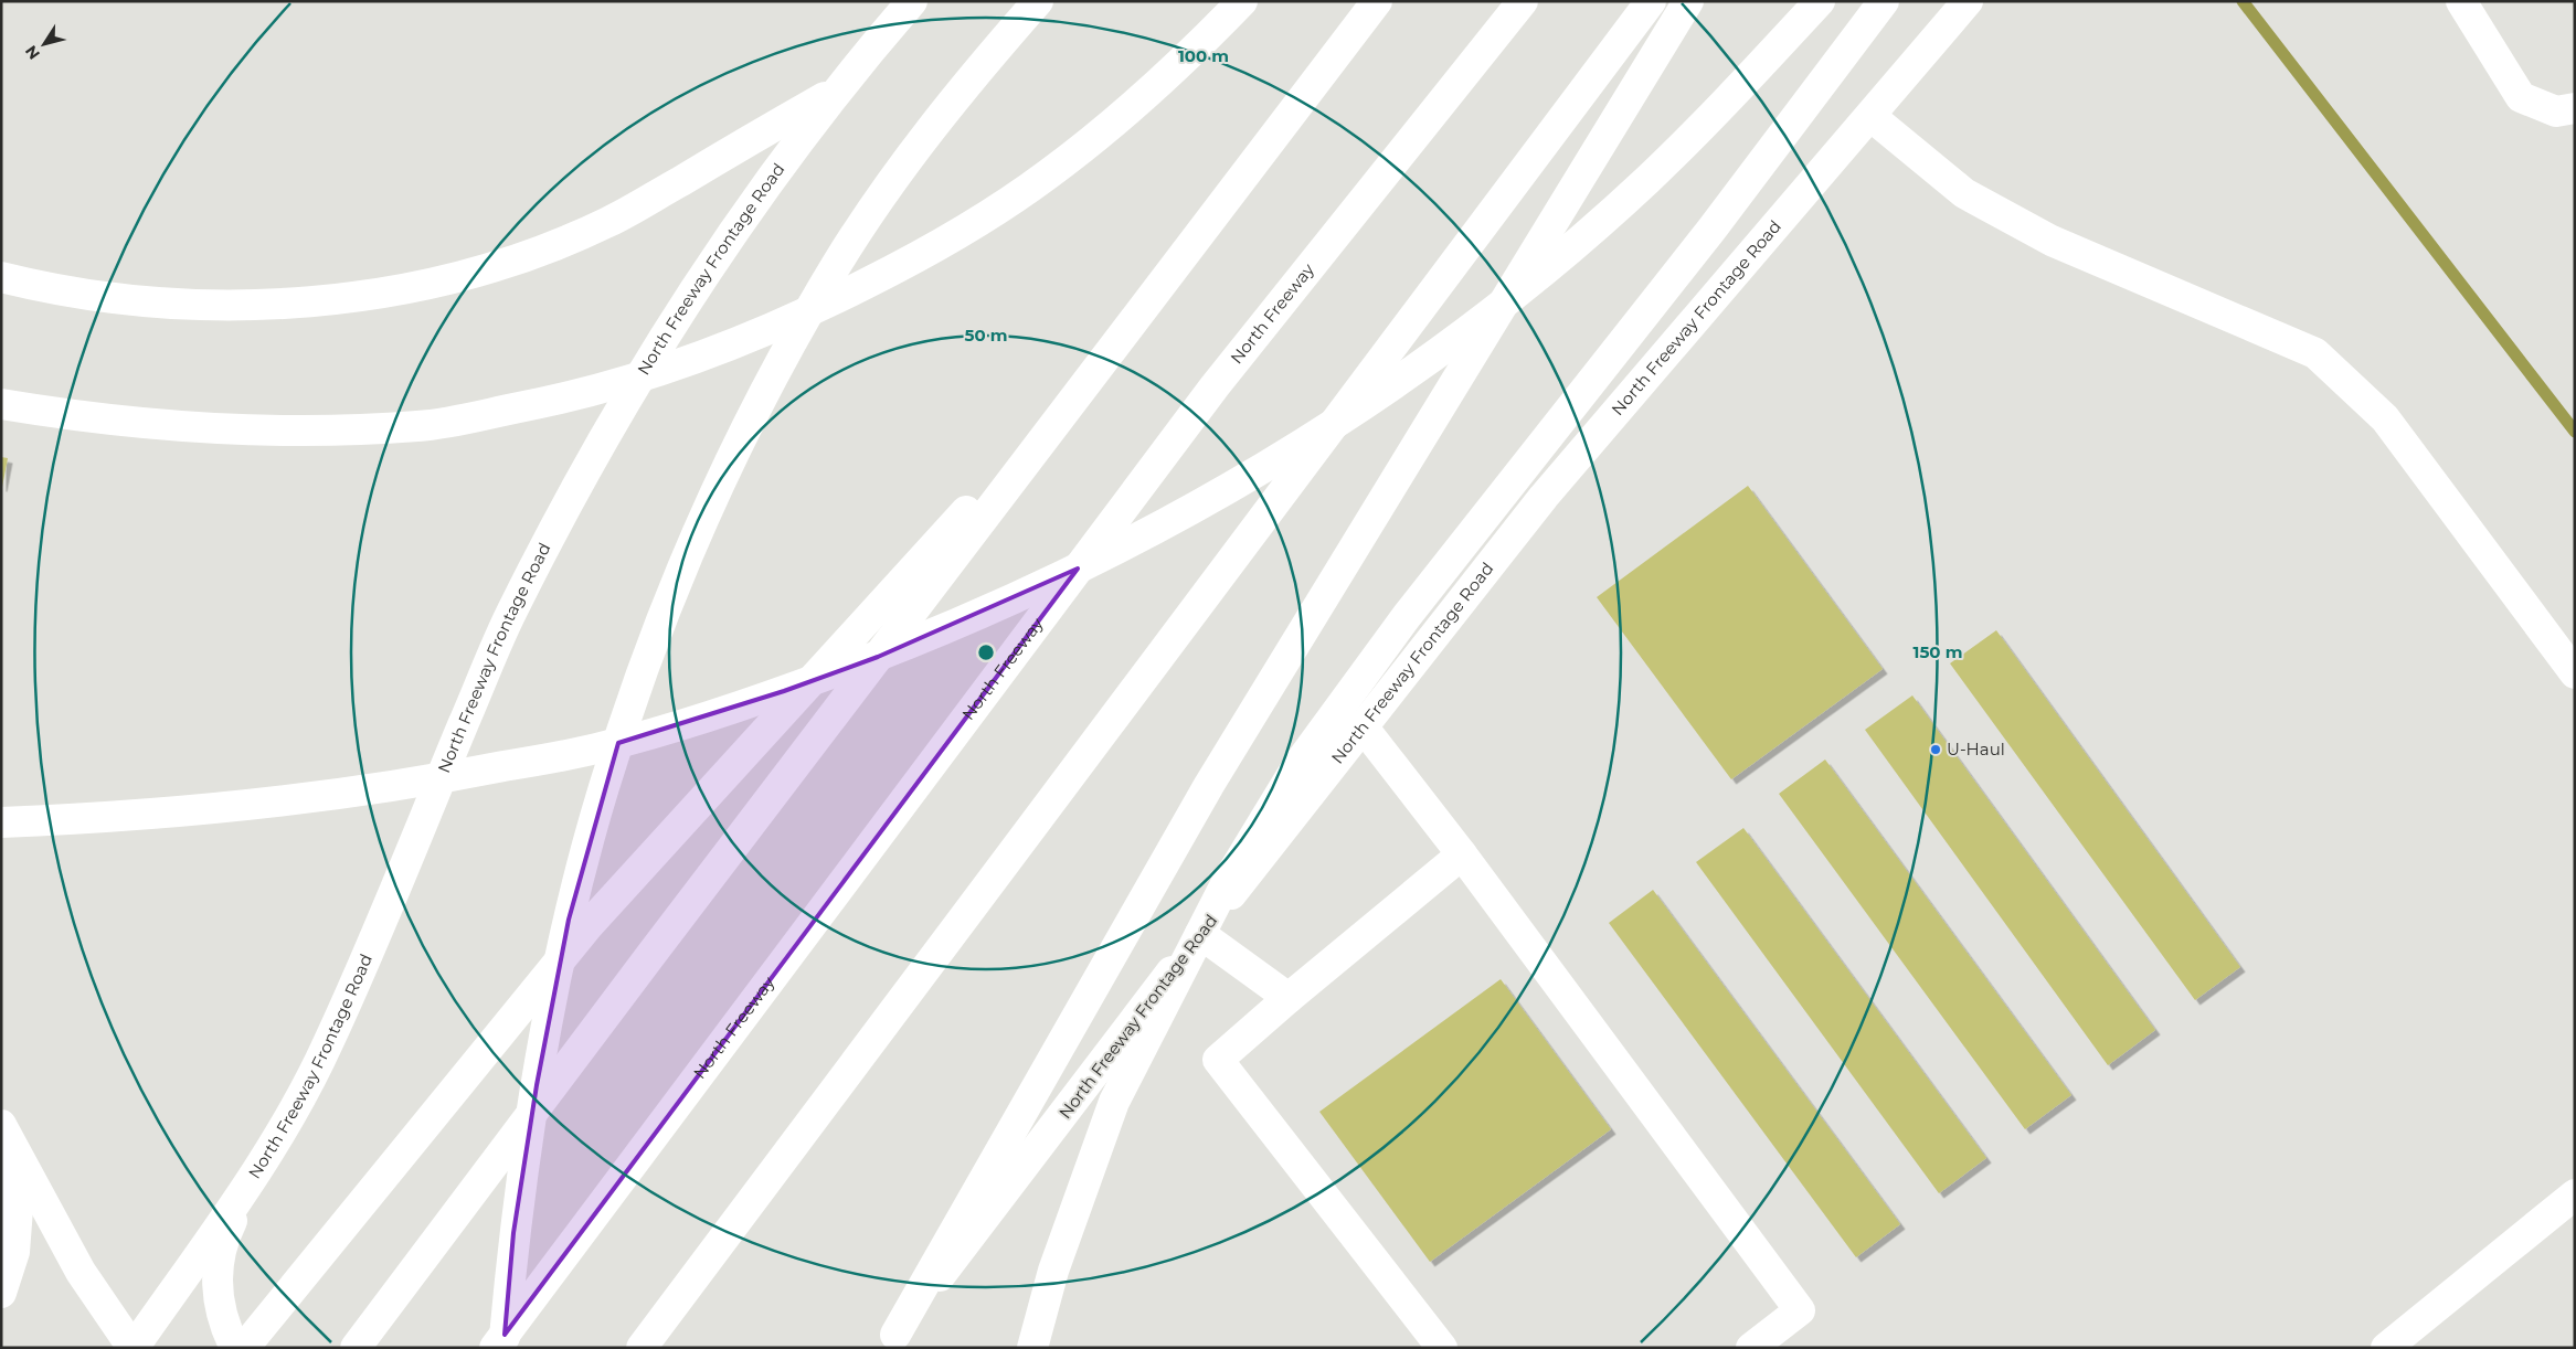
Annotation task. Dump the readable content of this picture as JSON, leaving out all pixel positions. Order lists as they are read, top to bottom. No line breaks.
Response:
{"streets":{"main road":["North Freeway Frontage Road","North Freeway"]},"places":["U-Haul"],"north":"bottom left","rings":["100 m","50 m","150 m"]}
